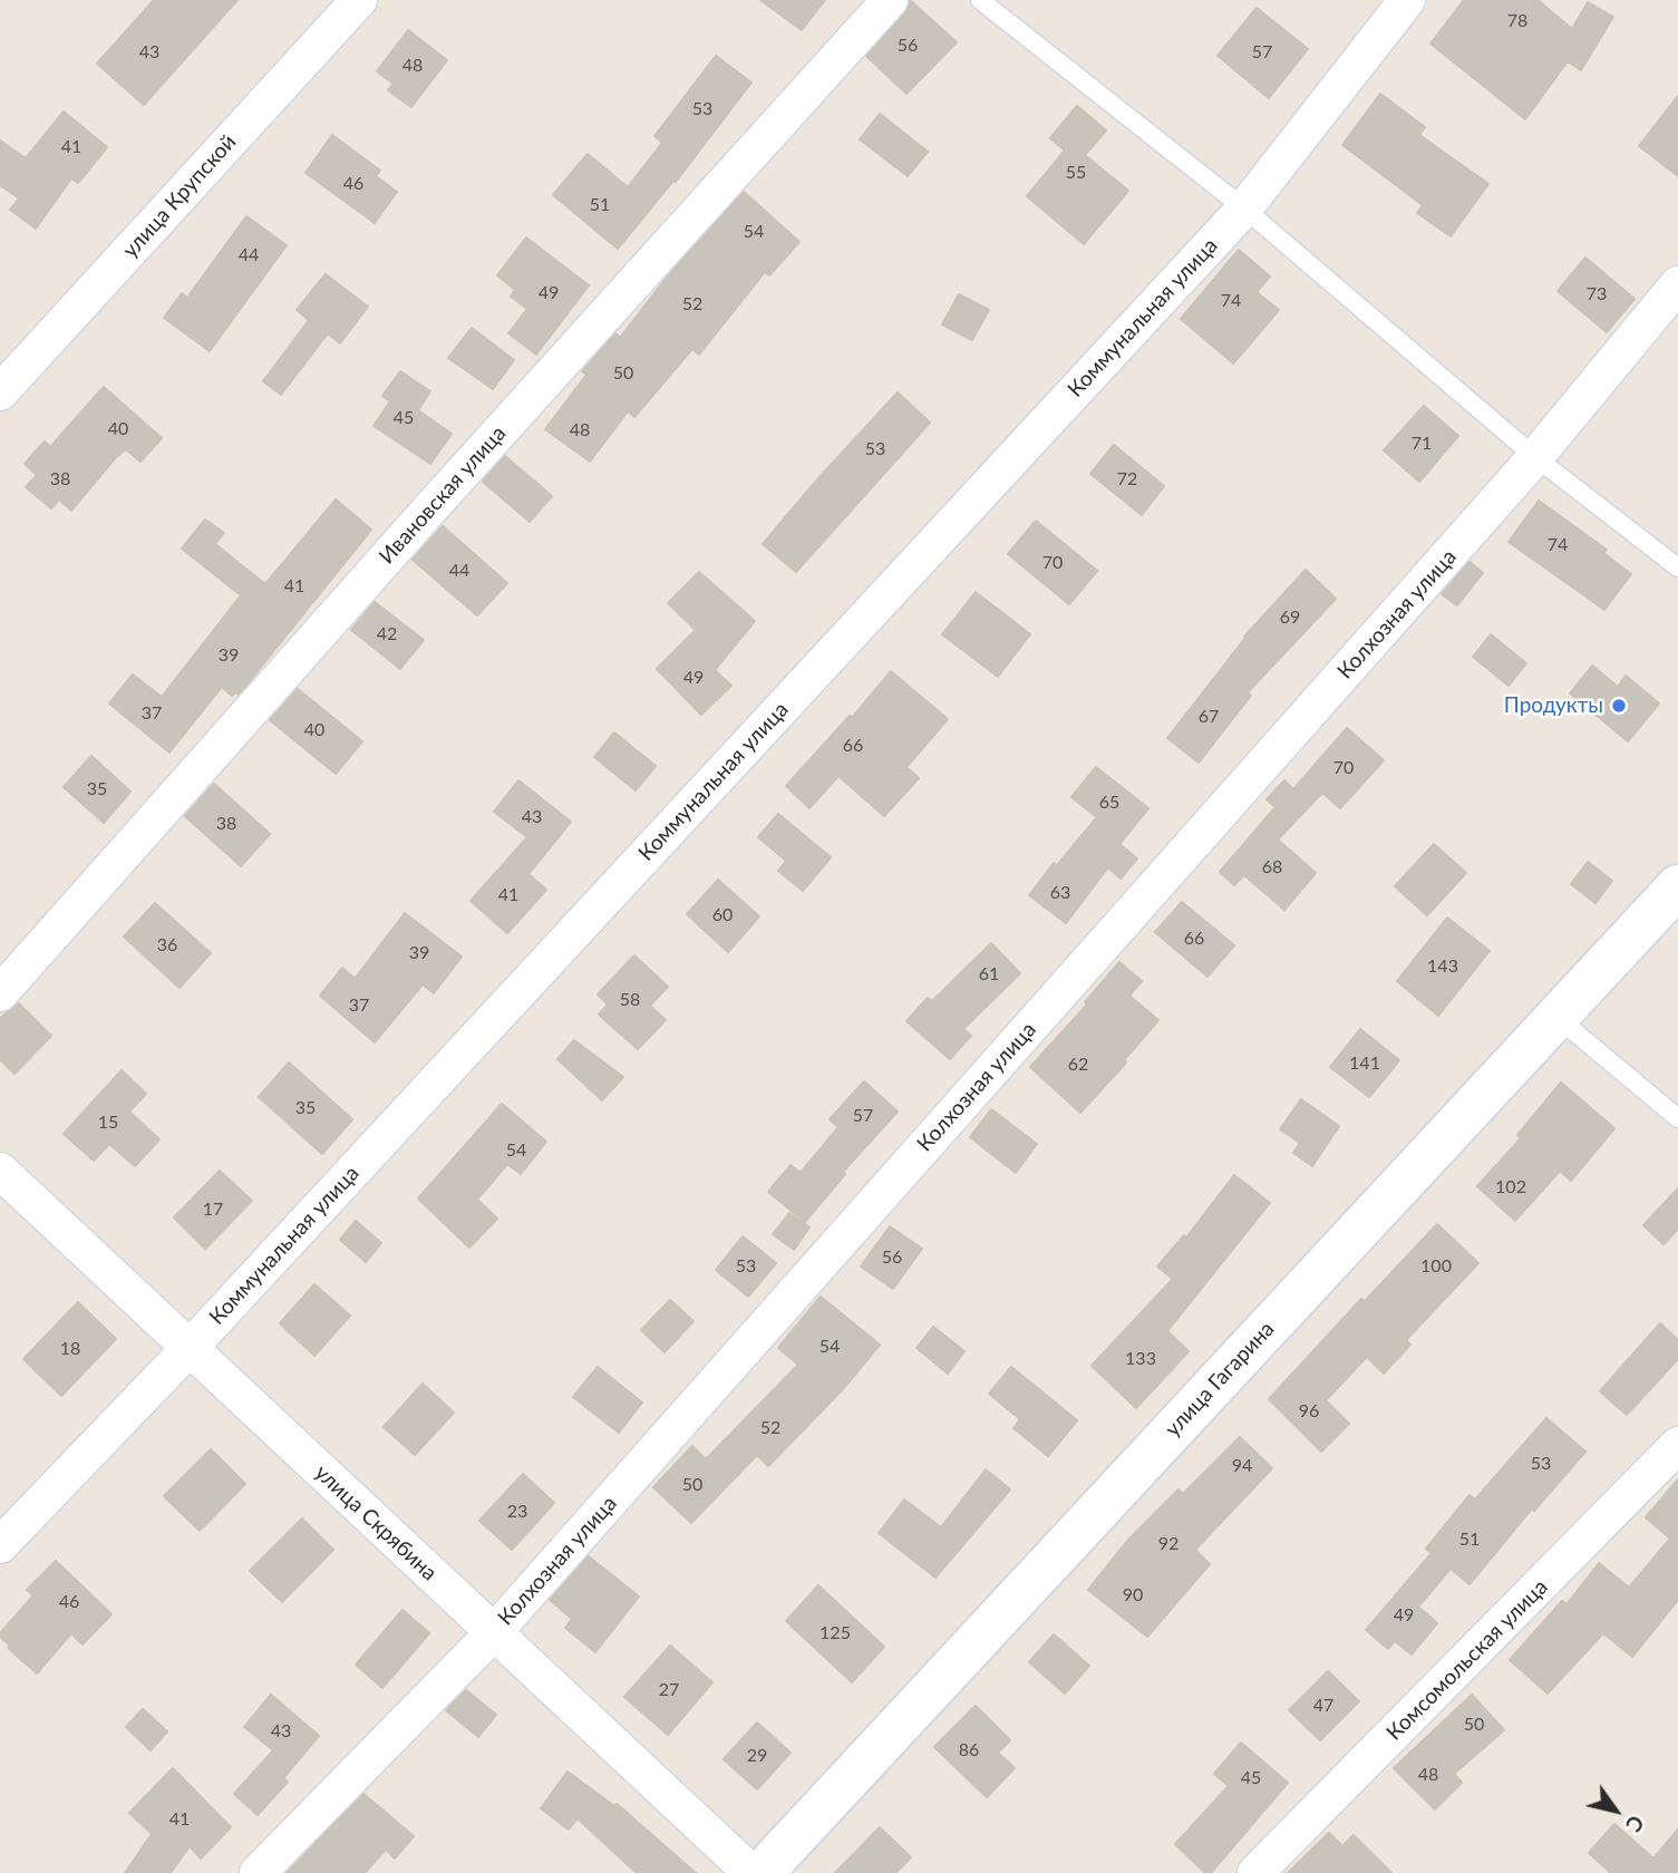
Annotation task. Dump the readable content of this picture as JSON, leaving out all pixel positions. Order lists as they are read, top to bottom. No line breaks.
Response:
{"streets":{"main road":["улица Гагарина"],"street":["улица Крупской","Коммунальная улица","Ивановская улица","Колхозная улица","улица Скрябина","Комсомольская улица"]},"crossings":[["Коммунальная улица","улица Скрябина"],["Колхозная улица","улица Скрябина"]],"places":["Продукты"],"house_numbers":["78","56","43","57","48","53","41","55","46","51","54","44","49","73","74","52","50","45","40","48","71","53","38","72","74","70","44","41","69","42","39","49","37","67","40","66","70","35","65","43","38","68","63","41","60","66","36","39","143","61","58","37","141","62","35","57","15","54","102","17","56","53","100","54","18","133","96","52","53","94","50","23","51","92","90","46","49","125","27","47","50","43","86","29","48","45","41"],"north":"bottom right"}
